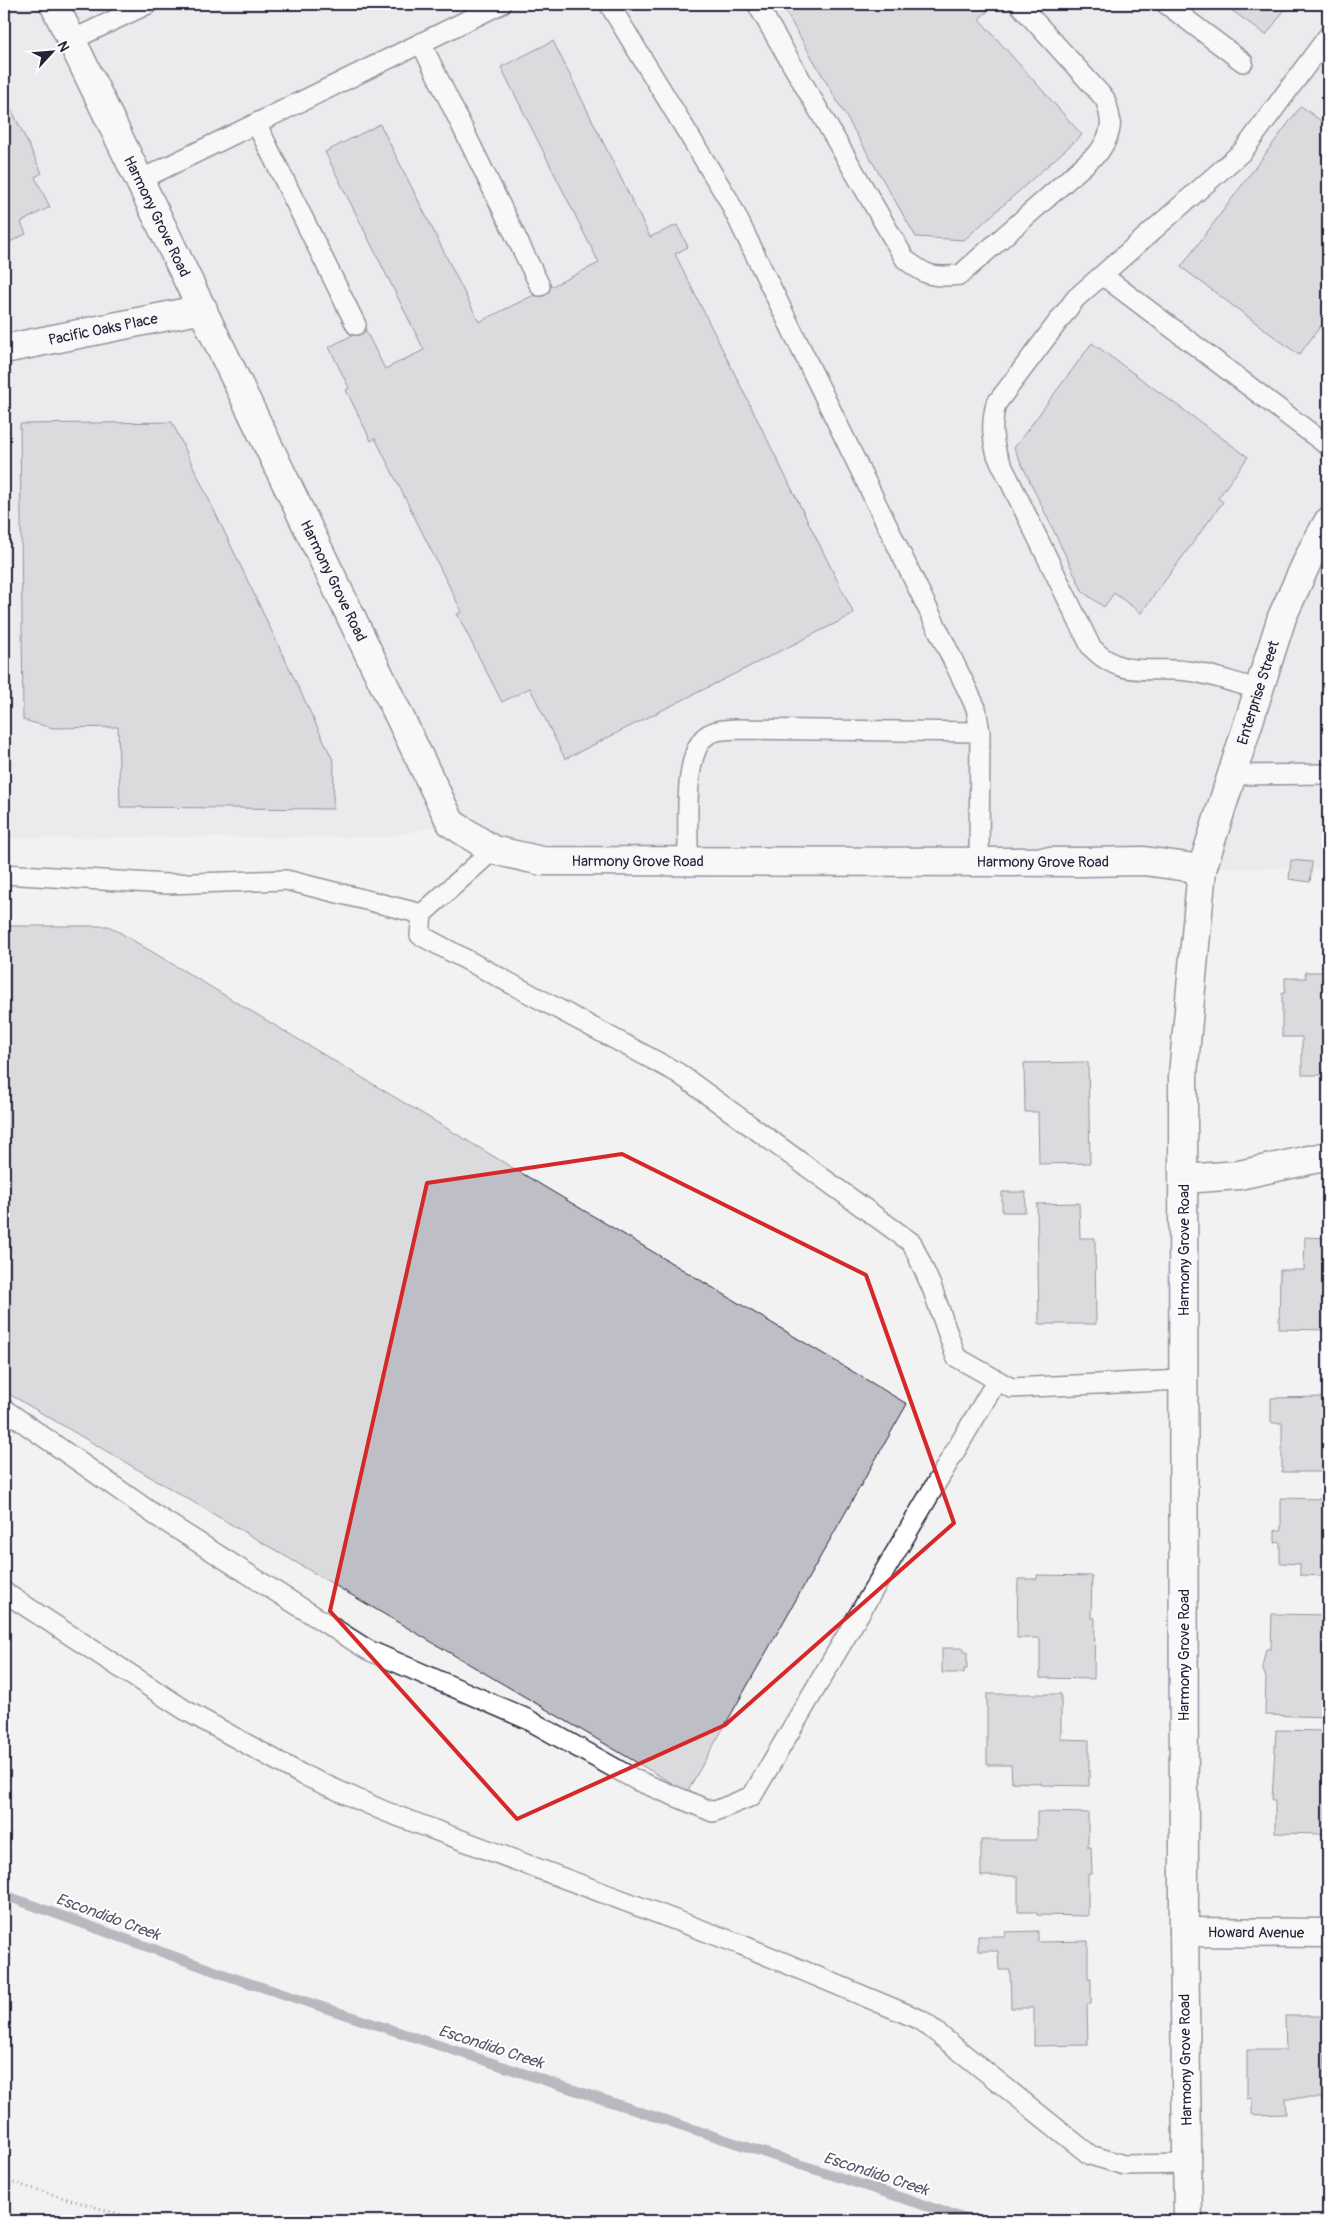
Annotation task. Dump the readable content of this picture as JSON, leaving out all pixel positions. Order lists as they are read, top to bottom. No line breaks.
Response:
{"streets":{"street":["Harmony Grove Road","Pacific Oaks Place","Enterprise Street","Howard Avenue"]},"crossings":[["Harmony Grove Road","Pacific Oaks Place"],["Harmony Grove Road","Enterprise Street"],["Harmony Grove Road","Howard Avenue"]],"water":["Escondido Creek"],"north":"top right"}
